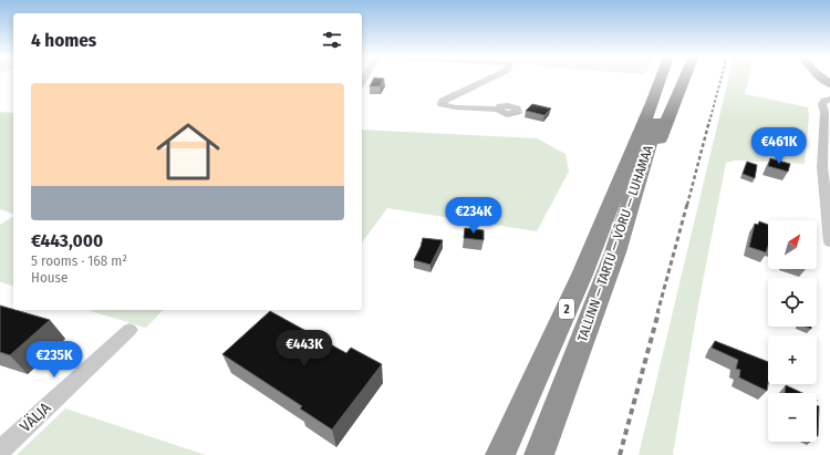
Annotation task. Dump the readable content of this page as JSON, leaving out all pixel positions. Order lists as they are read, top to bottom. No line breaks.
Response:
{"streets":{"highway":["TALLINN — TARTU — VÕRU — LUHAMAA","2"],"street":["VÄLJA"]},"north":"top right","page":{"heading":"4 homes","list":[{"name":"€443,000","note":"5 rooms · 168 m² · House"}],"price":["€461K","€234K","€443K","€235K"],"map_buttons":["+","−"]}}
